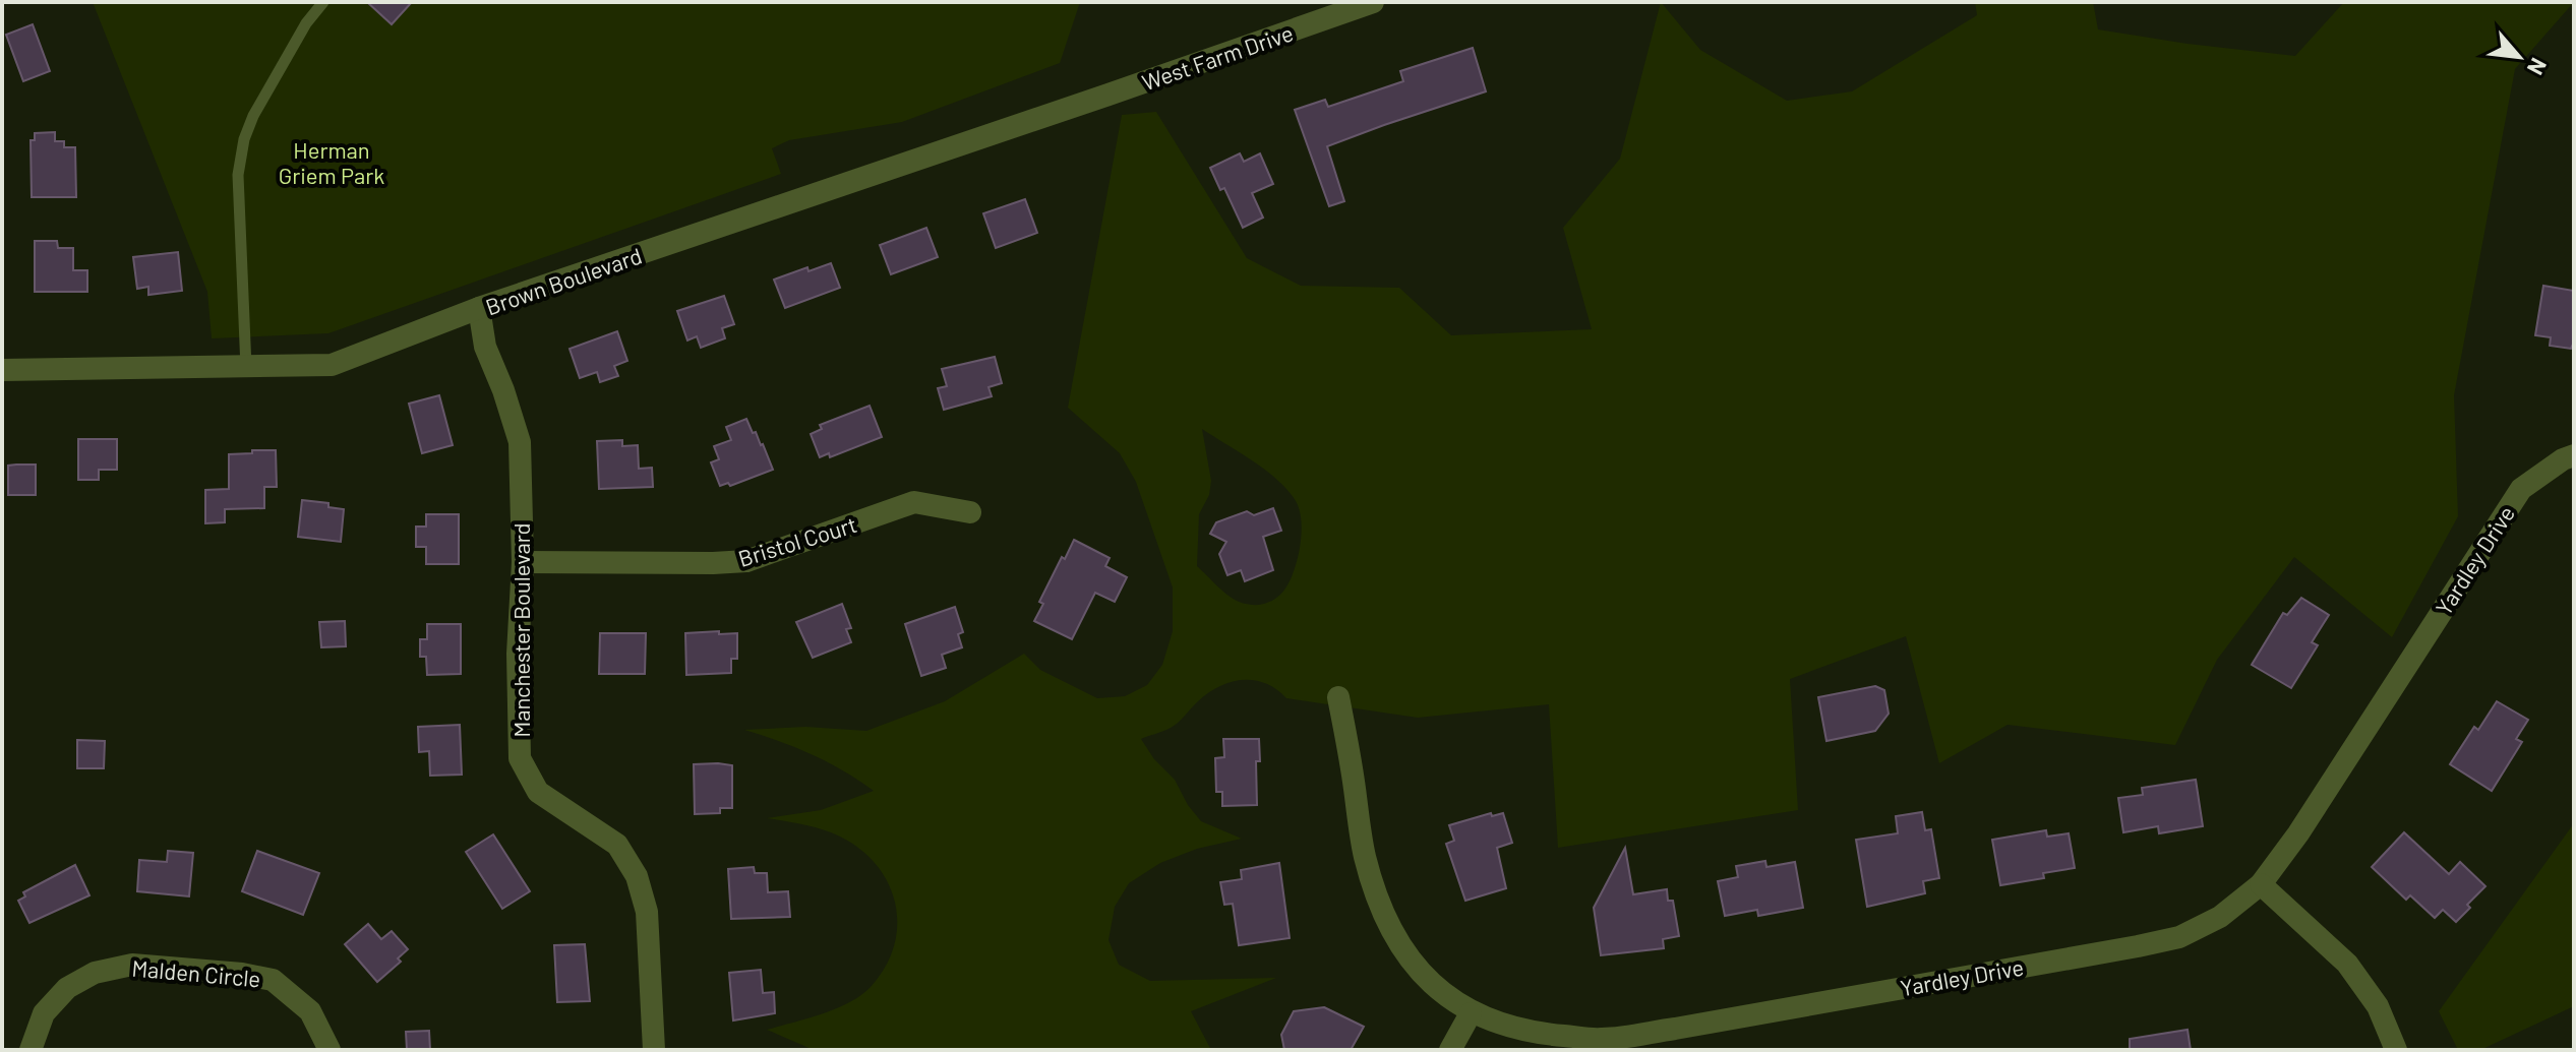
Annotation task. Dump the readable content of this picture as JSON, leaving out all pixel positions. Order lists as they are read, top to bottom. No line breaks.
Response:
{"streets":{"street":["West Farm Drive","Brown Boulevard","Bristol Court","Yardley Drive","Manchester Boulevard","Malden Circle"]},"crossings":[["West Farm Drive","Brown Boulevard"],["Brown Boulevard","Manchester Boulevard"],["Bristol Court","Manchester Boulevard"]],"parks":["Herman Griem Park"],"north":"bottom right"}
